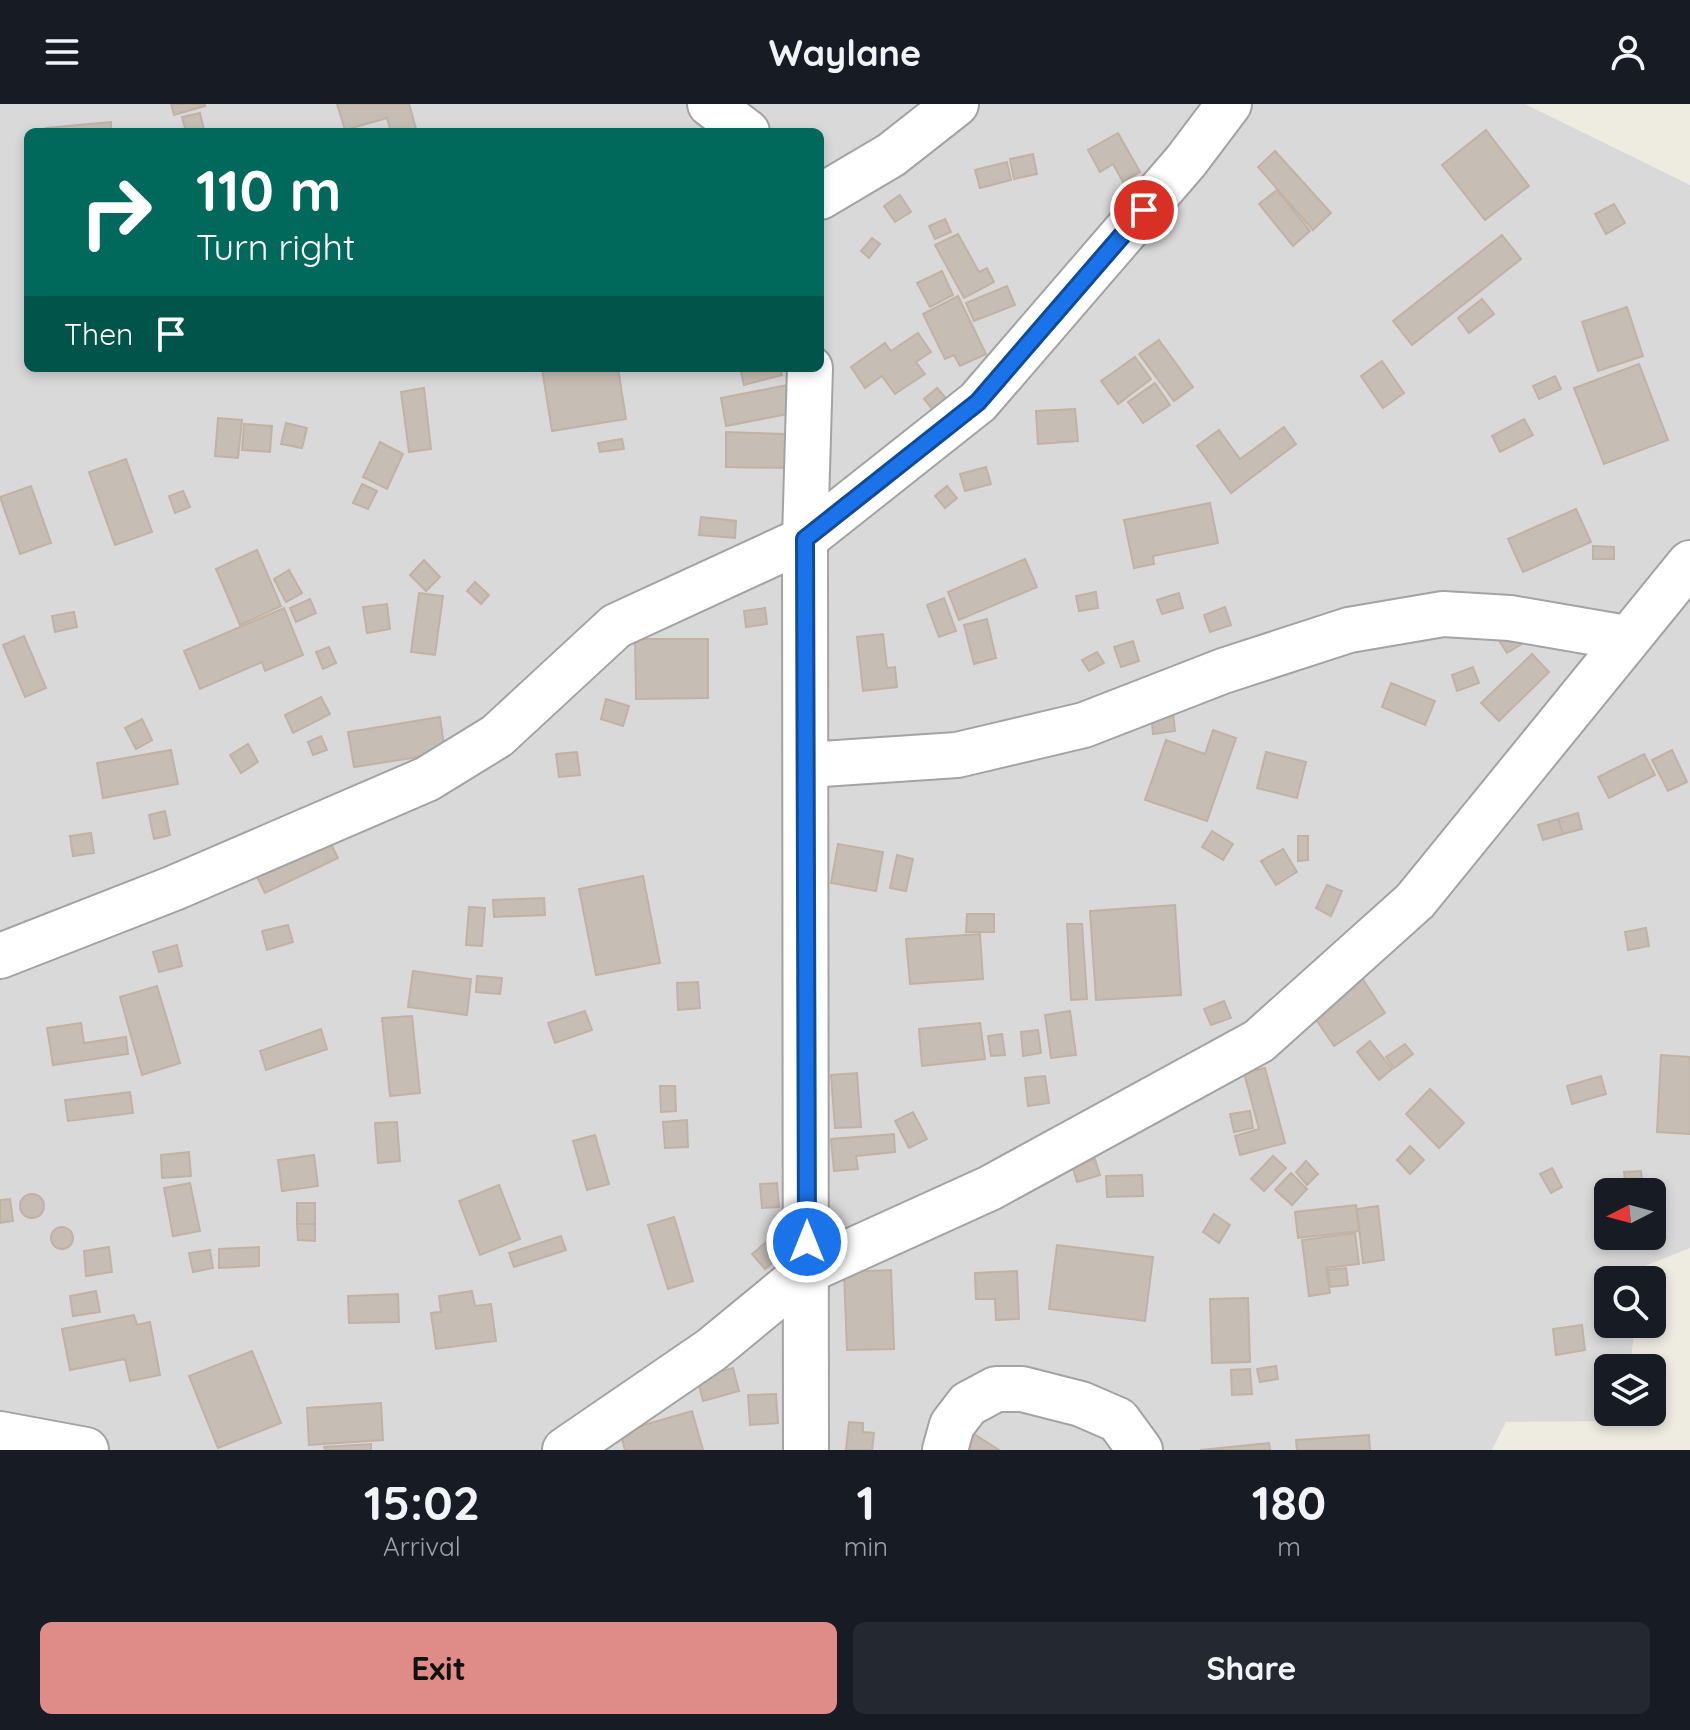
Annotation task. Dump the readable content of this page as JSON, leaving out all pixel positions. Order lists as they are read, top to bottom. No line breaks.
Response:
{"north":"left","page":{"header":"Waylane","turn":["110 m","Turn right"],"then":"Then","eta":["15:02","Arrival","1","min","180","m"],"buttons":["Exit","Share"]}}
